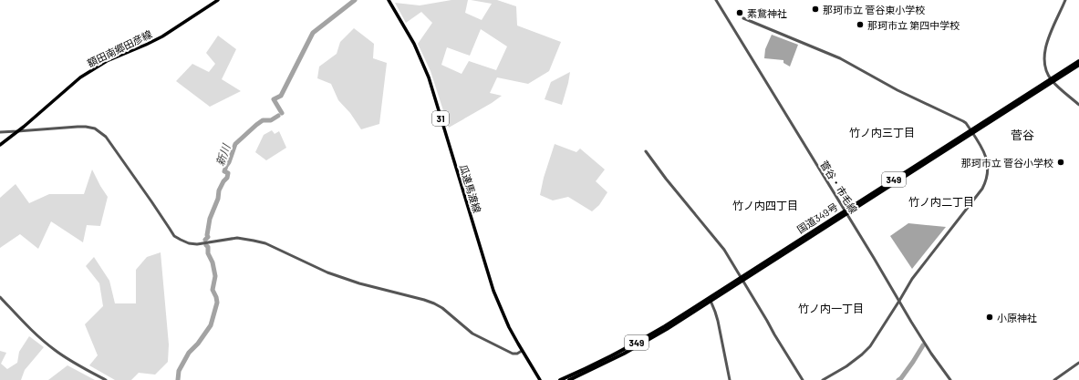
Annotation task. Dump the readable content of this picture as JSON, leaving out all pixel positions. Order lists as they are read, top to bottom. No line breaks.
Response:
{"streets":{"highway":["349","国道349号"],"main road":["額田南郷田彦線","31","瓜連馬渡線"],"street":["菅谷・市毛線"]},"crossings":[["菅谷・市毛線","国道349号"]],"districts":["竹ノ内三丁目","菅谷","竹ノ内二丁目","竹ノ内四丁目","竹ノ内一丁目"],"water":["新川"],"places":["那珂市立 菅谷東小学校","素鵞神社","那珂市立 第四中学校","那珂市立 菅谷小学校","小原神社"]}
